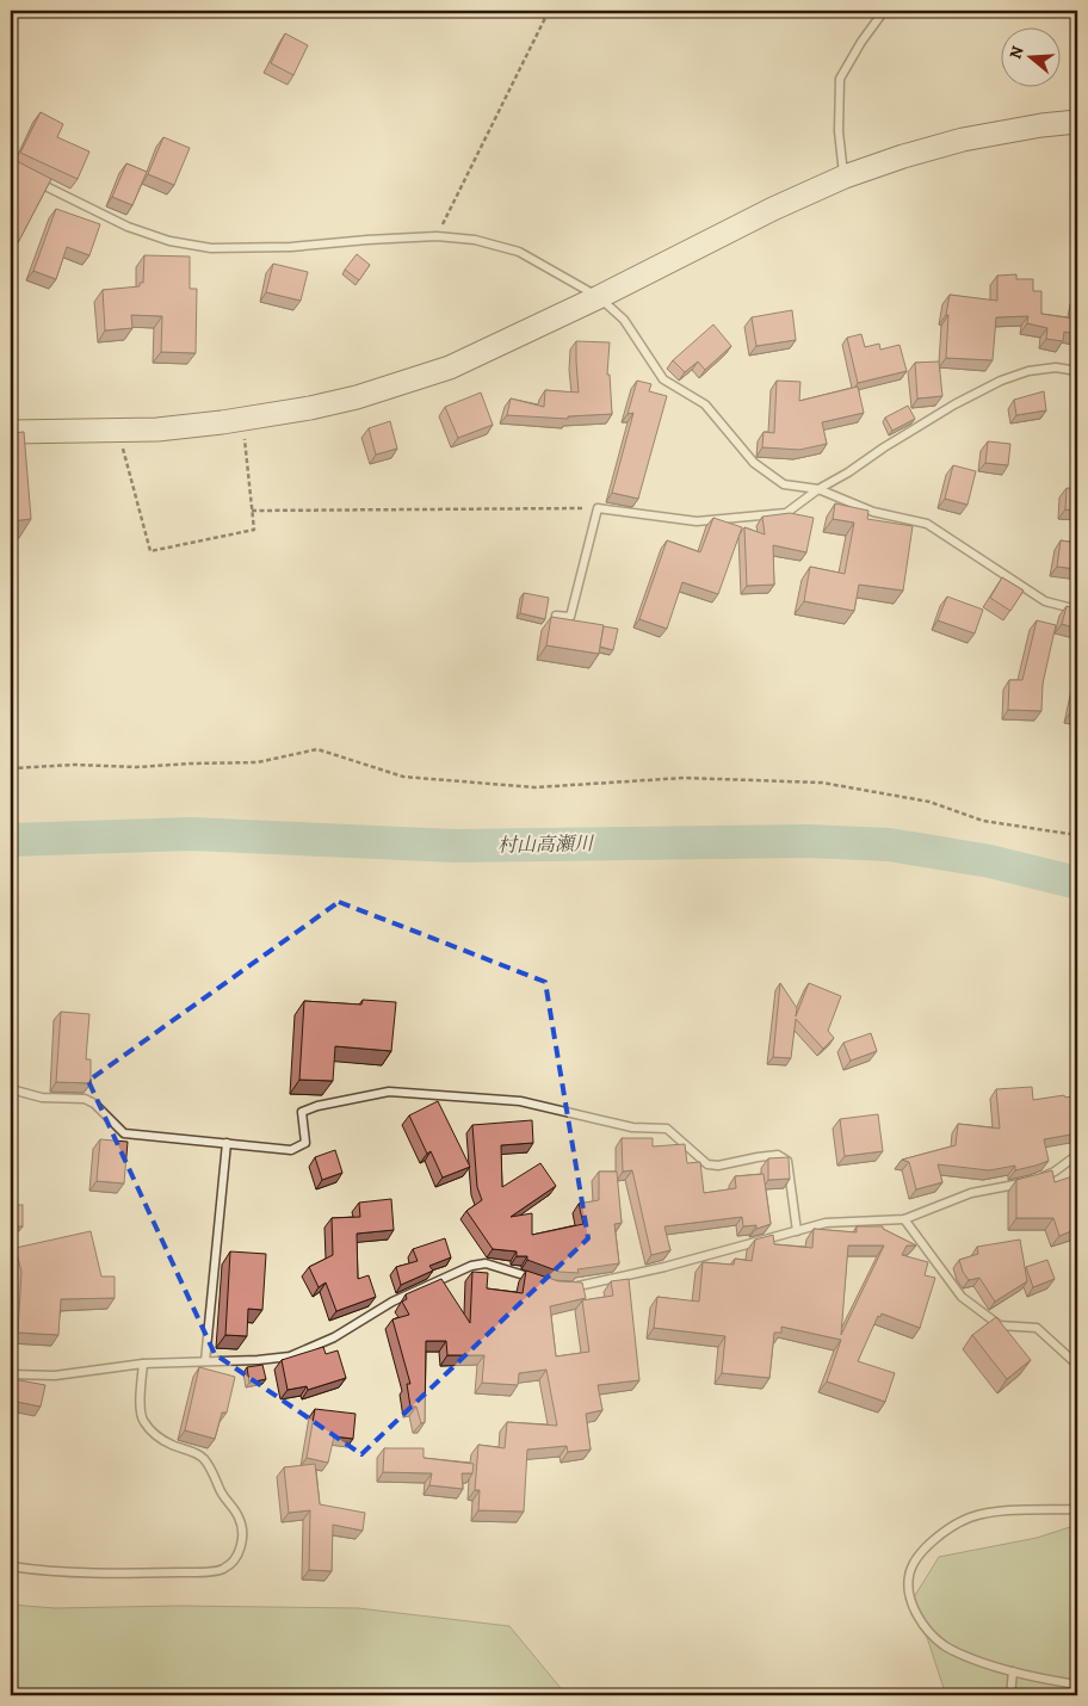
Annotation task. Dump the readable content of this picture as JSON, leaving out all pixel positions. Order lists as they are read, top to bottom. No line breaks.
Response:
{"water":["村山高瀬川"],"north":"left"}
